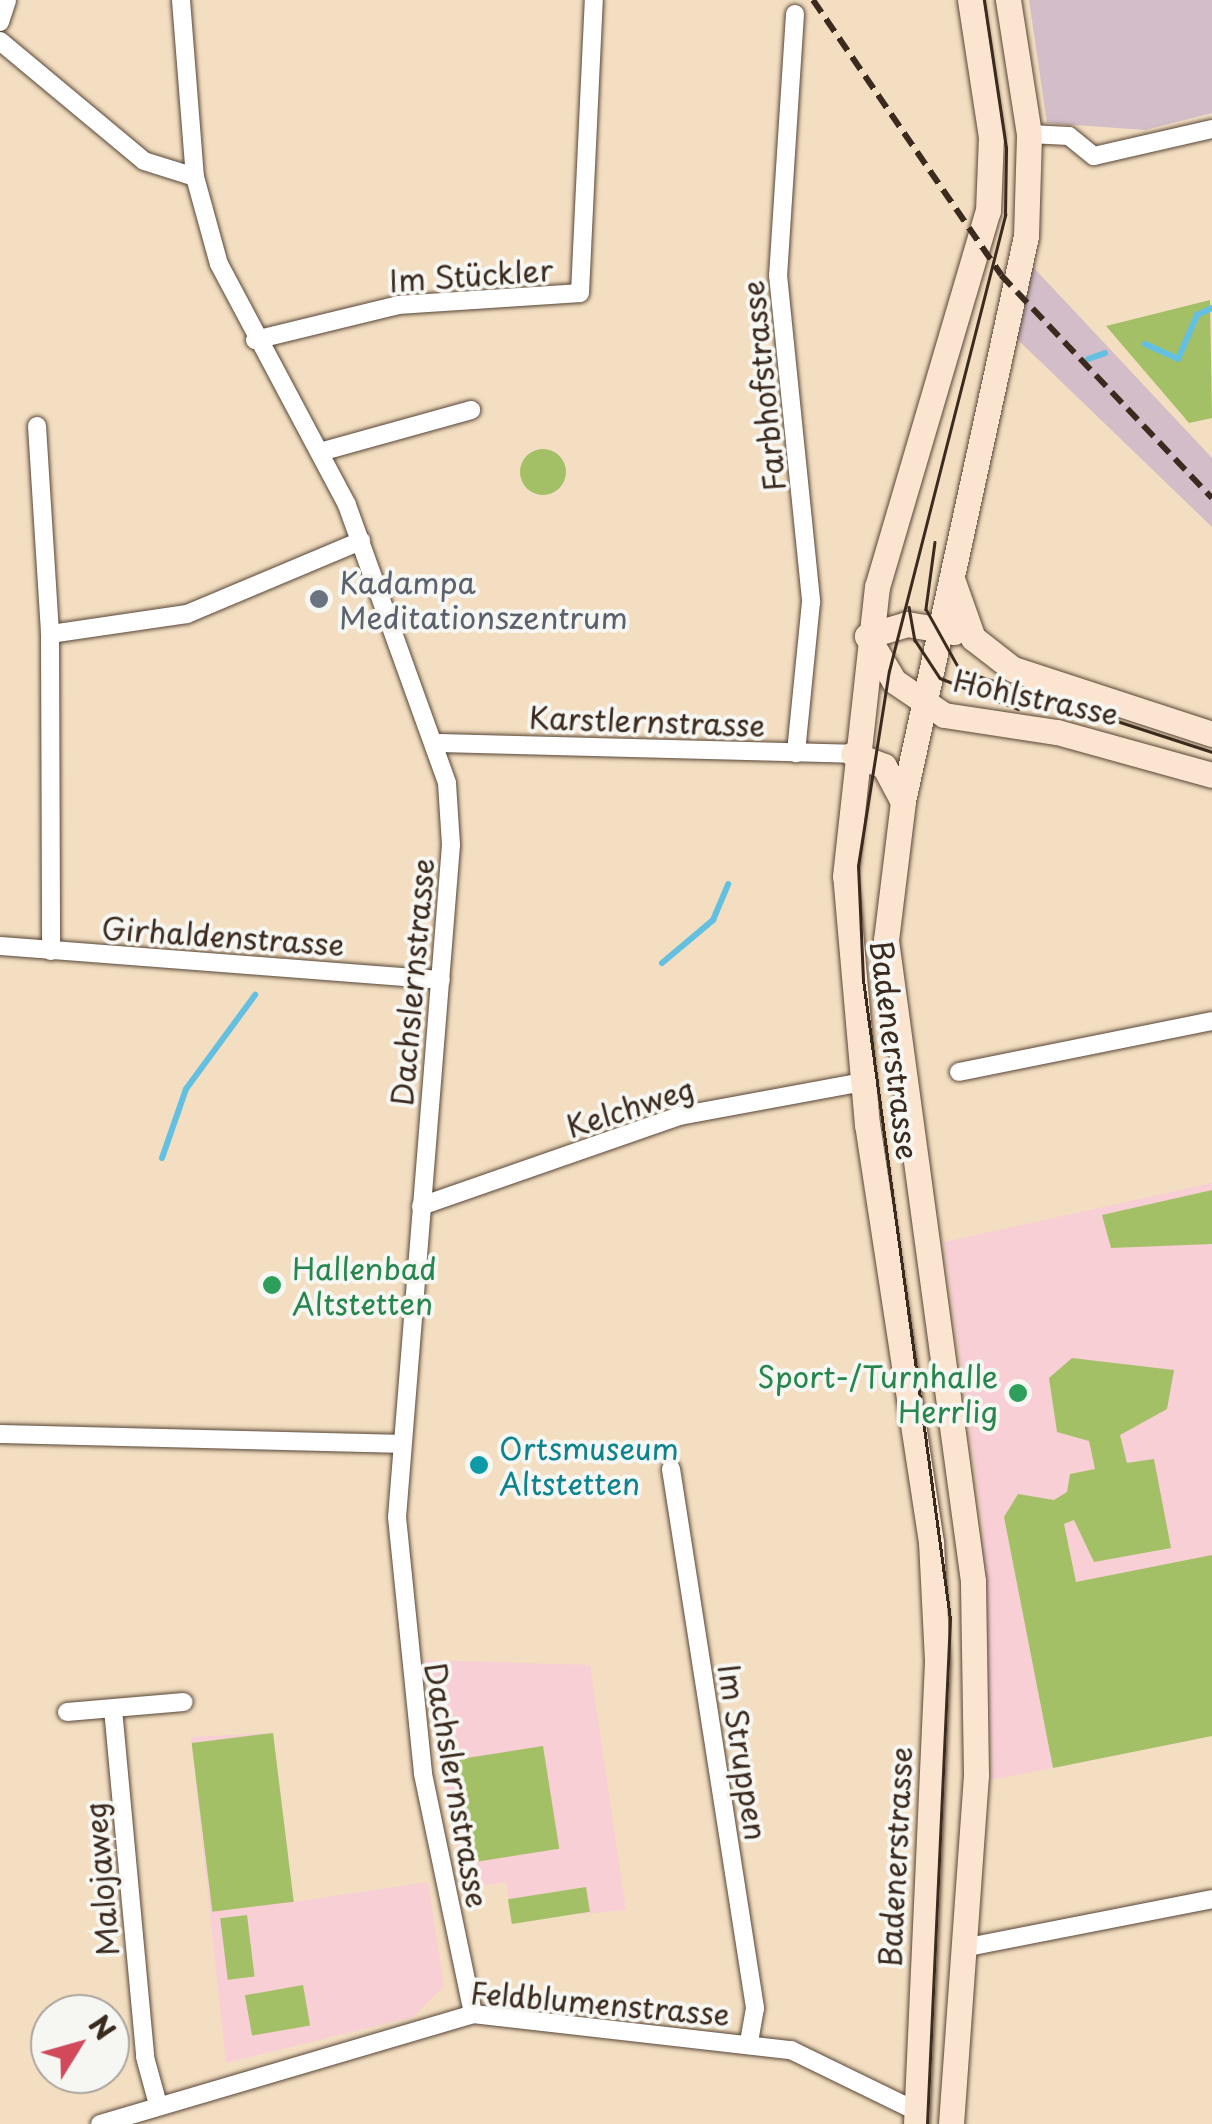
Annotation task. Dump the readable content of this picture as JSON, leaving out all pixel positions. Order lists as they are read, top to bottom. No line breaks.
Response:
{"streets":{"street":["Im Stückler","Farbhofstrasse","Hohlstrasse","Karstlernstrasse","Girhaldenstrasse","Dachslernstrasse","Badenerstrasse","Kelchweg","Im Struppen","Malojaweg","Feldblumenstrasse"]},"crossings":[["Im Stückler","Dachslernstrasse"],["Farbhofstrasse","Karstlernstrasse"],["Hohlstrasse","Badenerstrasse"],["Karstlernstrasse","Dachslernstrasse"],["Karstlernstrasse","Badenerstrasse"],["Girhaldenstrasse","Dachslernstrasse"],["Dachslernstrasse","Kelchweg"],["Dachslernstrasse","Feldblumenstrasse"],["Badenerstrasse","Kelchweg"],["Badenerstrasse","Feldblumenstrasse"],["Im Struppen","Feldblumenstrasse"],["Malojaweg","Feldblumenstrasse"]],"places":["Kadampa Meditationszentrum","Hallenbad Altstetten","Sport-/Turnhalle Herrlig","Ortsmuseum Altstetten"],"north":"top right"}
